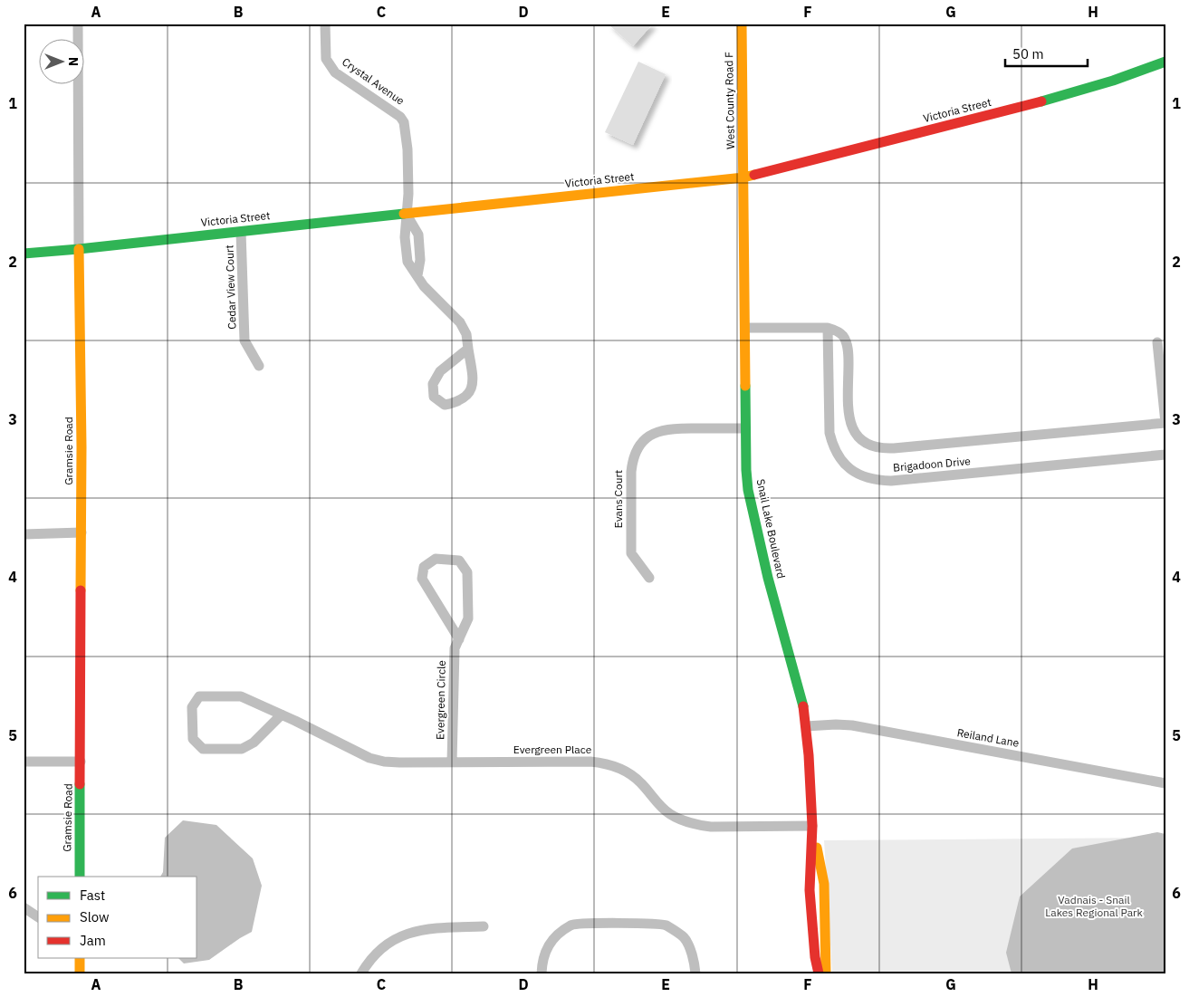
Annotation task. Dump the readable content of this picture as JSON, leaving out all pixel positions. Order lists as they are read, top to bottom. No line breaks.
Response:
{"streets":{"street":["Crystal Avenue","West County Road F","Victoria Street","Cedar View Court","Gramsie Road","Brigadoon Drive","Evans Court","Snail Lake Boulevard","Evergreen Circle","Reiland Lane","Evergreen Place"]},"crossings":[["Crystal Avenue","Victoria Street"],["West County Road F","Victoria Street"],["West County Road F","Snail Lake Boulevard"],["Victoria Street","Cedar View Court"],["Victoria Street","Gramsie Road"],["Victoria Street","Snail Lake Boulevard"],["Evans Court","Snail Lake Boulevard"],["Snail Lake Boulevard","Reiland Lane"],["Snail Lake Boulevard","Evergreen Place"],["Evergreen Circle","Evergreen Place"]],"parks":["Vadnais - Snail Lakes Regional Park"],"legend":["Fast","Slow","Jam"],"scale_bar":"50 m","north":"right","grid":{"columns":["A","B","C","D","E","F","G","H"],"rows":["1","2","3","4","5","6"]}}
